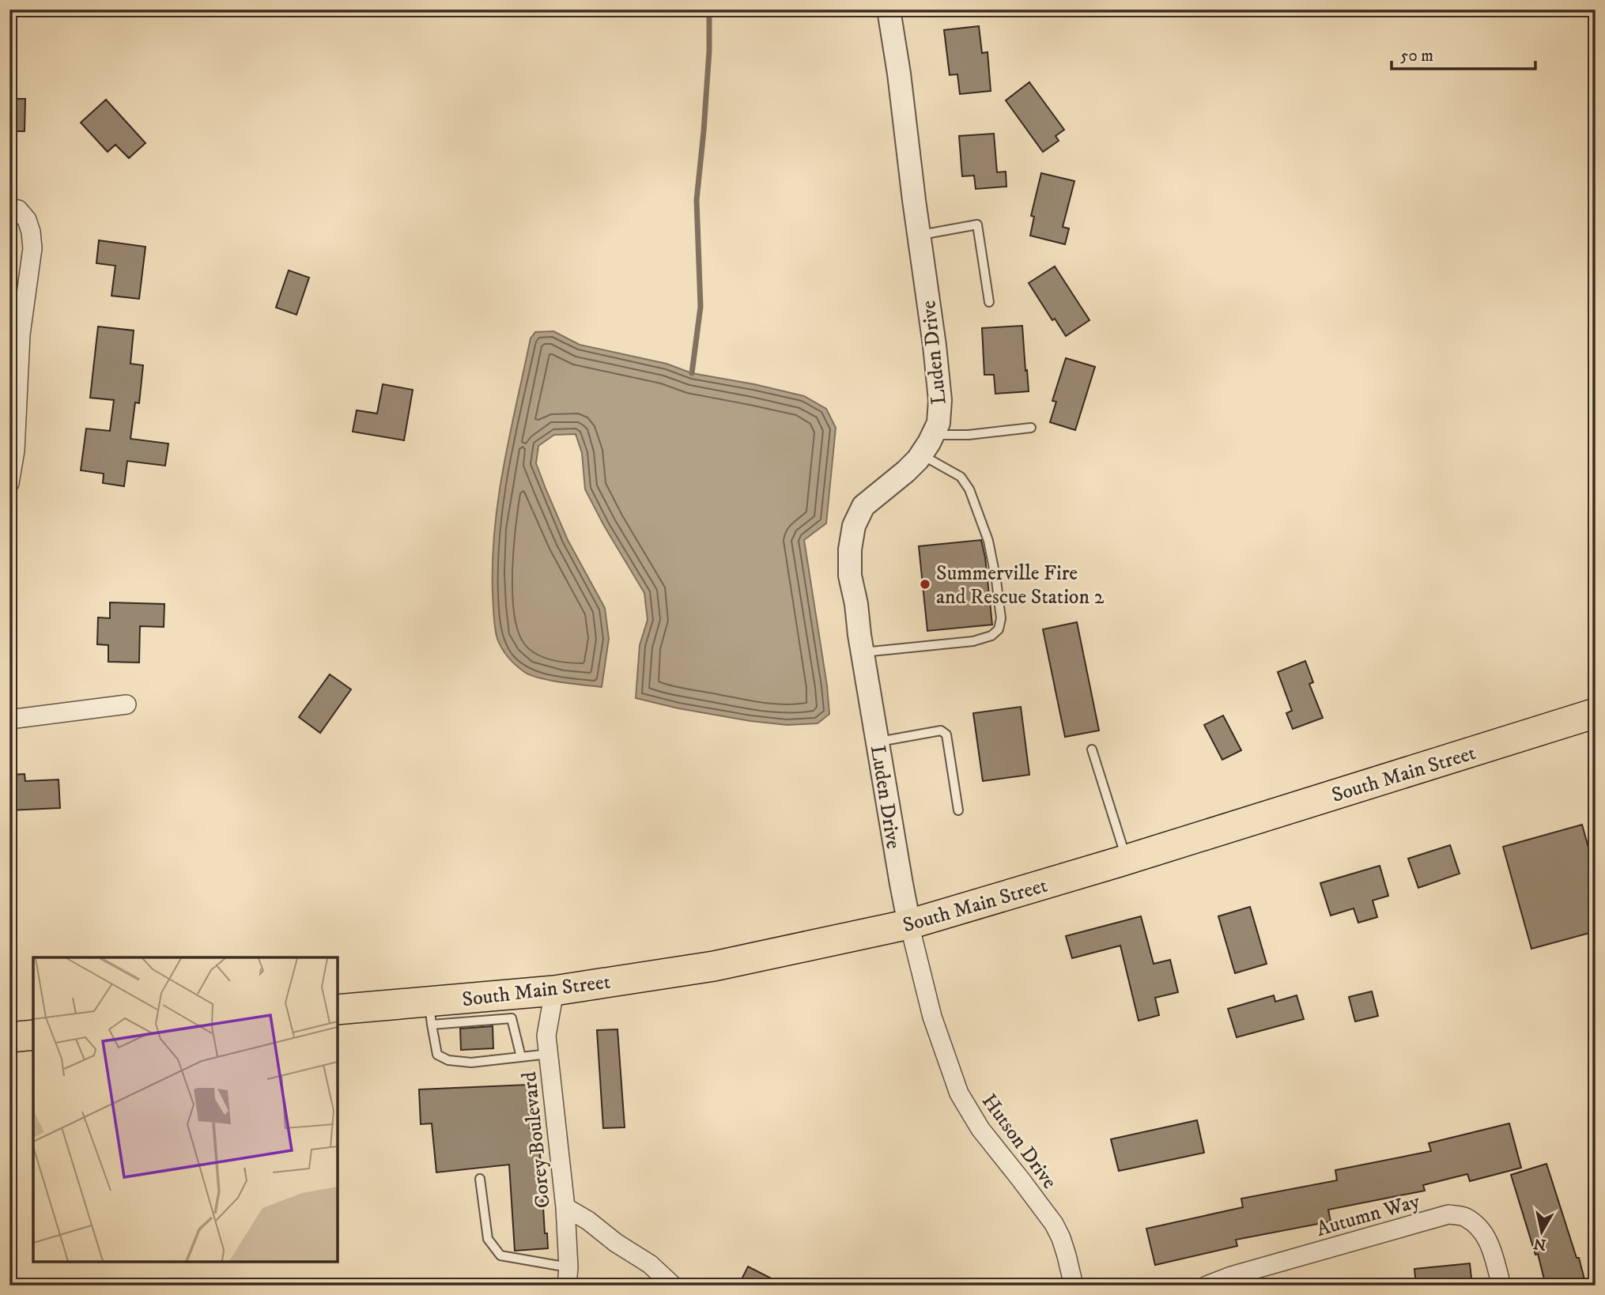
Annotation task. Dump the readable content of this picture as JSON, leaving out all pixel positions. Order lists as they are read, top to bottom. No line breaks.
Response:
{"streets":{"main road":["South Main Street"],"street":["Luden Drive","Corey Boulevard","Hutson Drive","Autumn Way"]},"crossings":[["Luden Drive","South Main Street"],["Luden Drive","Hutson Drive"],["South Main Street","Corey Boulevard"],["South Main Street","Hutson Drive"]],"places":["Summerville Fire and Rescue Station 2"],"scale_bar":"50 m","north":"bottom"}
